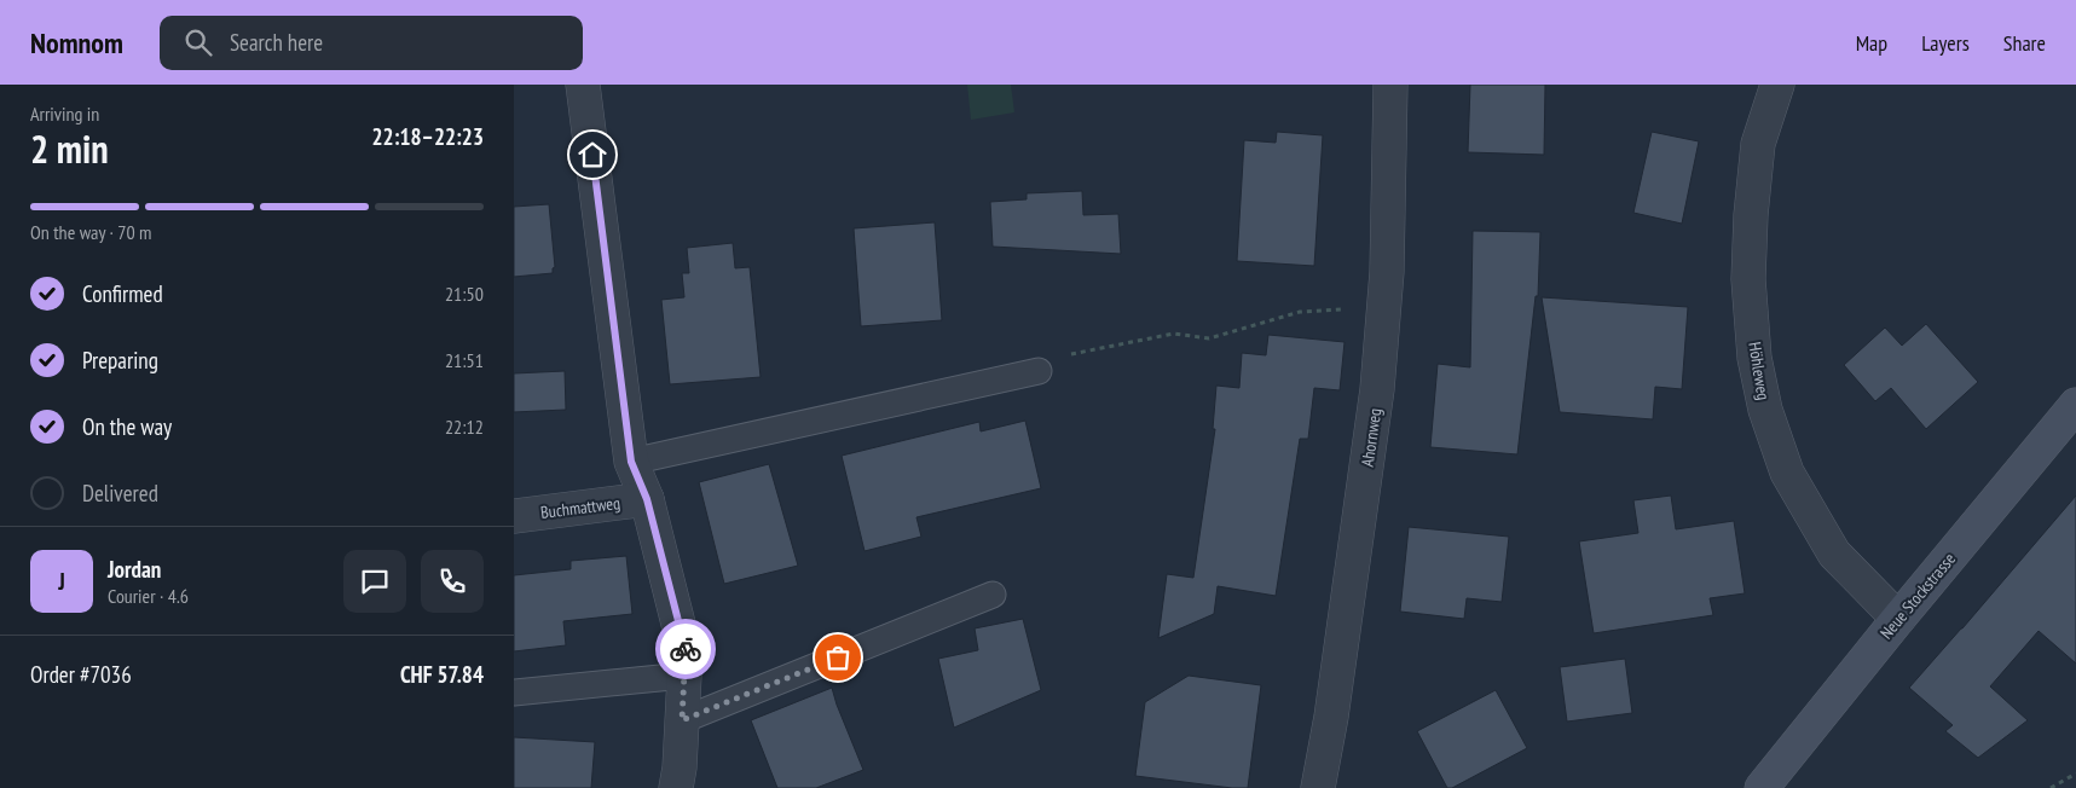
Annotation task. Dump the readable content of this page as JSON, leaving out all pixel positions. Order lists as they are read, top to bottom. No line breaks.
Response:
{"streets":{"street":["Höhleweg","Ahornweg","Buchmattweg","Neue Stockstrasse"]},"crossings":[["Höhleweg","Neue Stockstrasse"]],"page":{"header":"Nomnom","search":"Search here","nav":["Map","Layers","Share"],"heading":["2 min","Arriving in","22:18–22:23"],"panel":["Jordan","Courier · 4.6","Order #7036","CHF 57.84"],"bar":"On the way · 70 m","list":[["Confirmed","21:50"],["Preparing","21:51"],["On the way","22:12"],"Delivered"],"round":"J"}}
